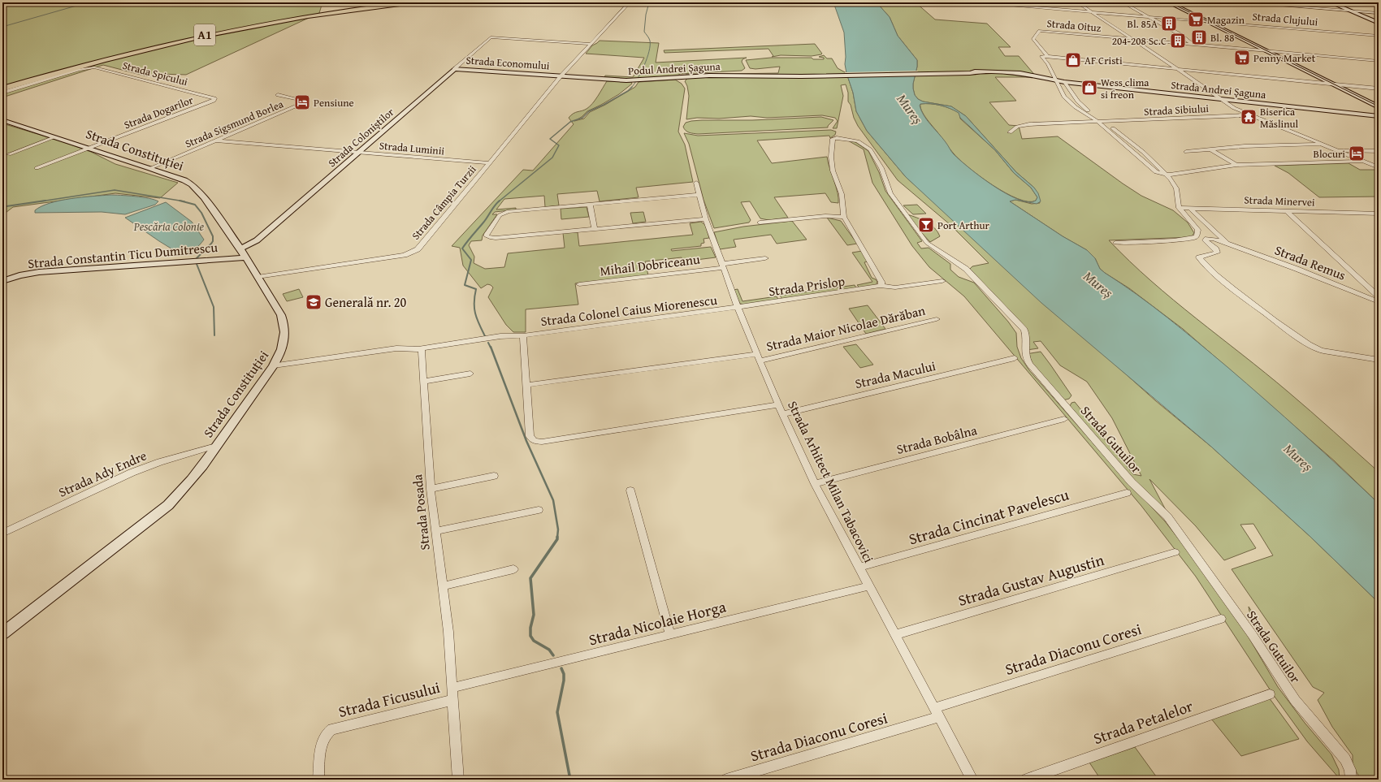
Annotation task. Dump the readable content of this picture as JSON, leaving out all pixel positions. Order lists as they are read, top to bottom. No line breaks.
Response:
{"streets":{"highway":["A1"],"street":["Strada Clujului","Strada Oituz","Strada Economului","Podul Andrei Șaguna","Strada Spicului","Strada Andrei Șaguna","Strada Sibiului","Strada Dogarilor","Strada Sigsmund Borlea","Strada Coloniștilor","Strada Luminii","Strada Constituției","Strada Minervei","Strada Câmpia Turzii","Strada Constantin Ticu Dumitrescu","Strada Remus","Mihail Dobriceanu","Strada Prislop","Strada Colonel Caius Miorenescu","Strada Maior Nicolae Dărăban","Strada Macului","Strada Bobâlna","Strada Gutuilor","Strada Ady Endre","Strada Arhitect Milan Tabacovici","Strada Posada","Strada Cincinat Pavelescu","Strada Gustav Augustin","Strada Nicolaie Horga","Strada Diaconu Coresi","Strada Ficusului","Strada Petalelor"]},"crossings":[["Strada Economului","Podul Andrei Șaguna"],["Strada Economului","Strada Coloniștilor"],["Strada Economului","Strada Câmpia Turzii"],["Podul Andrei Șaguna","Strada Andrei Șaguna"],["Podul Andrei Șaguna","Strada Câmpia Turzii"],["Strada Spicului","Strada Dogarilor"],["Strada Dogarilor","Strada Constituției"],["Strada Sigsmund Borlea","Strada Luminii"],["Strada Sigsmund Borlea","Strada Constituției"],["Strada Coloniștilor","Strada Luminii"],["Strada Coloniștilor","Strada Constituției"],["Strada Coloniștilor","Strada Câmpia Turzii"],["Strada Luminii","Strada Câmpia Turzii"],["Strada Constituției","Strada Câmpia Turzii"],["Strada Constituției","Strada Constantin Ticu Dumitrescu"],["Strada Constituției","Strada Ady Endre"],["Mihail Dobriceanu","Strada Arhitect Milan Tabacovici"],["Strada Prislop","Strada Colonel Caius Miorenescu"],["Strada Prislop","Strada Arhitect Milan Tabacovici"],["Strada Colonel Caius Miorenescu","Strada Arhitect Milan Tabacovici"],["Strada Maior Nicolae Dărăban","Strada Arhitect Milan Tabacovici"],["Strada Macului","Strada Arhitect Milan Tabacovici"],["Strada Bobâlna","Strada Arhitect Milan Tabacovici"],["Strada Arhitect Milan Tabacovici","Strada Cincinat Pavelescu"],["Strada Arhitect Milan Tabacovici","Strada Gustav Augustin"],["Strada Arhitect Milan Tabacovici","Strada Nicolaie Horga"],["Strada Arhitect Milan Tabacovici","Strada Diaconu Coresi"],["Strada Posada","Strada Nicolaie Horga"],["Strada Posada","Strada Ficusului"]],"water":["Mureș","Pescăria Colonie"],"places":{"supermarket":["Magazin","Penny Market"],"building":["Bl. 85A","Bl. 88","204-208 Sc.C"],"shop":["AF Cristi","Wess clima si freon"],"hotel":["Pensiune","Blocuri"],"temple":["Biserica Măslinul"],"bar":["Port Arthur"],"school or university":["Generală nr. 20"]}}
